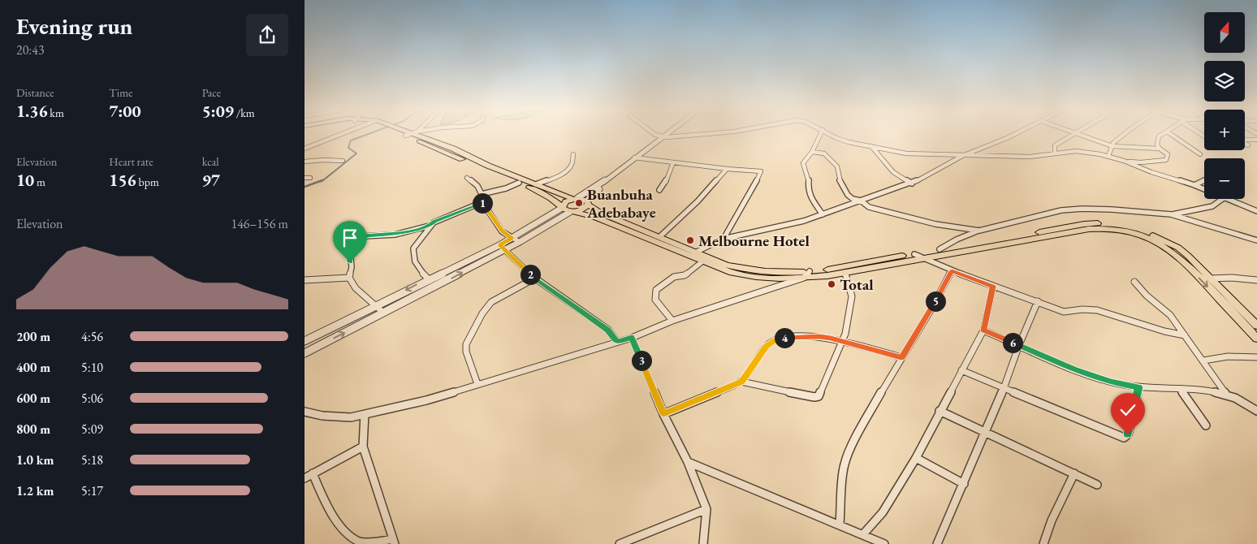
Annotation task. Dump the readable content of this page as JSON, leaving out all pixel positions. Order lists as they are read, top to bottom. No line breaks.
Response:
{"places":["Buanbuha Adebabaye","Melbourne Hotel","Total"],"north":"top","page":{"heading":["Evening run","20:43"],"map_buttons":["+","−"],"stats":[["Distance","1.36 km"],["Time","7:00"],["Pace","5:09 /km"],["Elevation","10 m"],["Heart rate","156 bpm"],["kcal","97"]],"pins":["1","2","5","4","6","3"],"chart":["Elevation","146–156 m"],"list":[{"name":"200 m","note":"4:56"},{"name":"400 m","note":"5:10"},{"name":"600 m","note":"5:06"},{"name":"800 m","note":"5:09"},{"name":"1.0 km","note":"5:18"},{"name":"1.2 km","note":"5:17"}]}}
